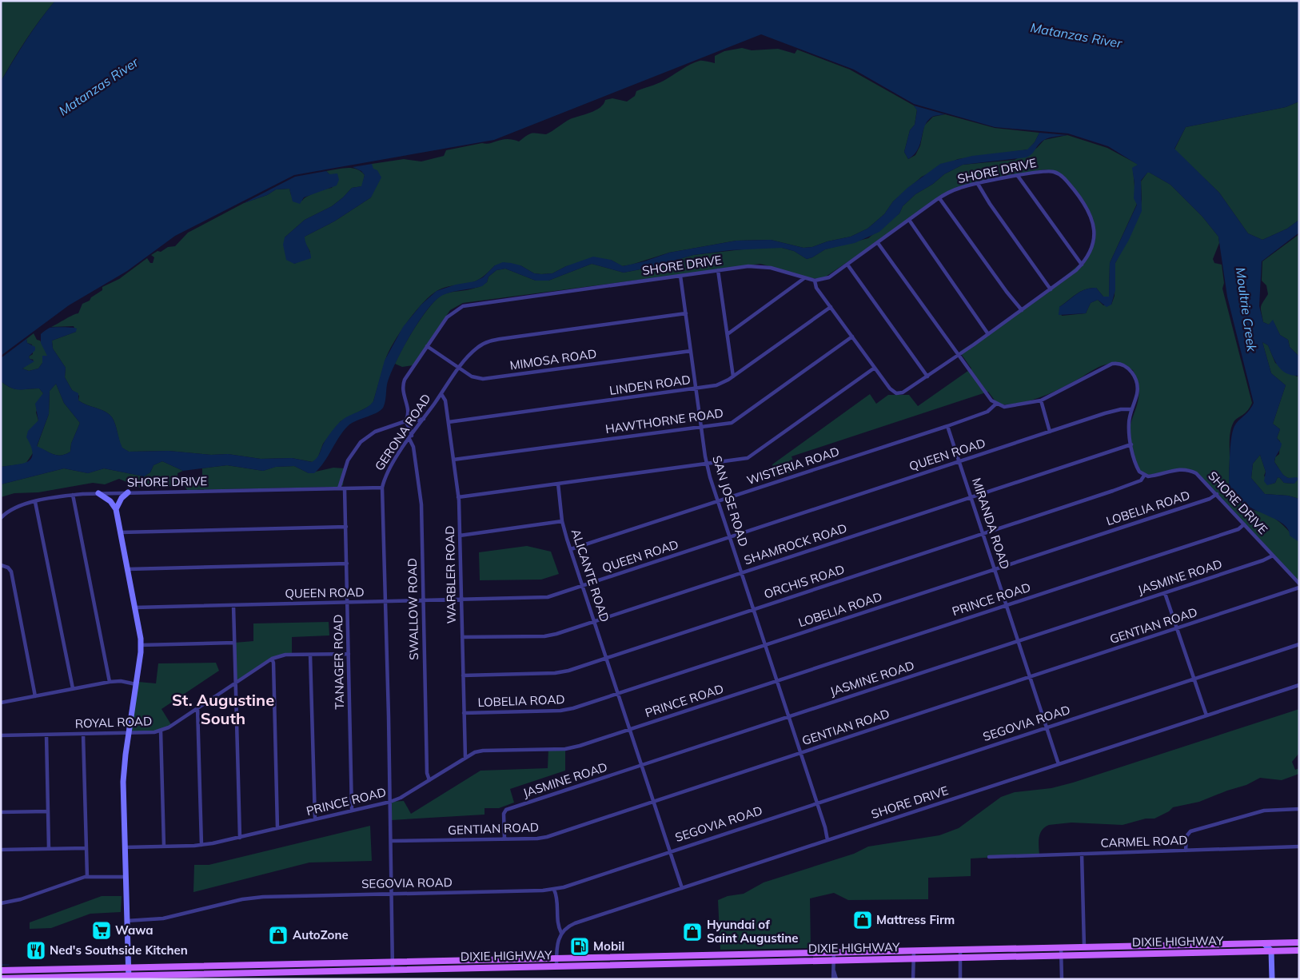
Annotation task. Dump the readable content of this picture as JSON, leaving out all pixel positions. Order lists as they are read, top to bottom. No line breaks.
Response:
{"streets":{"main road":["DIXIE HIGHWAY"],"street":["SHORE DRIVE","MIMOSA ROAD","LINDEN ROAD","HAWTHORNE ROAD","GERONA ROAD","QUEEN ROAD","WISTERIA ROAD","SAN JOSE ROAD","LOBELIA ROAD","MIRANDA ROAD","SHAMROCK ROAD","WARBLER ROAD","ALICANTE ROAD","JASMINE ROAD","ORCHIS ROAD","PRINCE ROAD","SWALLOW ROAD","GENTIAN ROAD","TANAGER ROAD","ROYAL ROAD","SEGOVIA ROAD","CARMEL ROAD"]},"crossings":[["SHORE DRIVE","MIMOSA ROAD"],["SHORE DRIVE","GERONA ROAD"],["SHORE DRIVE","SAN JOSE ROAD"],["SHORE DRIVE","LOBELIA ROAD"],["SHORE DRIVE","MIRANDA ROAD"],["SHORE DRIVE","ALICANTE ROAD"],["SHORE DRIVE","JASMINE ROAD"],["SHORE DRIVE","ORCHIS ROAD"],["SHORE DRIVE","PRINCE ROAD"],["SHORE DRIVE","SWALLOW ROAD"],["SHORE DRIVE","TANAGER ROAD"],["MIMOSA ROAD","GERONA ROAD"],["MIMOSA ROAD","SAN JOSE ROAD"],["LINDEN ROAD","SAN JOSE ROAD"],["LINDEN ROAD","WARBLER ROAD"],["HAWTHORNE ROAD","SAN JOSE ROAD"],["HAWTHORNE ROAD","WARBLER ROAD"],["GERONA ROAD","QUEEN ROAD"],["GERONA ROAD","SAN JOSE ROAD"],["GERONA ROAD","WARBLER ROAD"],["GERONA ROAD","PRINCE ROAD"],["GERONA ROAD","SWALLOW ROAD"],["GERONA ROAD","GENTIAN ROAD"],["GERONA ROAD","SEGOVIA ROAD"],["GERONA ROAD","DIXIE HIGHWAY"],["QUEEN ROAD","SAN JOSE ROAD"],["QUEEN ROAD","MIRANDA ROAD"],["QUEEN ROAD","WARBLER ROAD"],["QUEEN ROAD","ALICANTE ROAD"],["QUEEN ROAD","SWALLOW ROAD"],["QUEEN ROAD","TANAGER ROAD"],["WISTERIA ROAD","SAN JOSE ROAD"],["WISTERIA ROAD","MIRANDA ROAD"],["WISTERIA ROAD","ALICANTE ROAD"],["SAN JOSE ROAD","LOBELIA ROAD"],["SAN JOSE ROAD","SHAMROCK ROAD"],["SAN JOSE ROAD","JASMINE ROAD"],["SAN JOSE ROAD","ORCHIS ROAD"],["SAN JOSE ROAD","PRINCE ROAD"],["SAN JOSE ROAD","GENTIAN ROAD"],["SAN JOSE ROAD","SEGOVIA ROAD"],["LOBELIA ROAD","MIRANDA ROAD"],["LOBELIA ROAD","WARBLER ROAD"],["LOBELIA ROAD","ALICANTE ROAD"],["MIRANDA ROAD","SHAMROCK ROAD"],["MIRANDA ROAD","JASMINE ROAD"],["MIRANDA ROAD","ORCHIS ROAD"],["MIRANDA ROAD","PRINCE ROAD"],["MIRANDA ROAD","GENTIAN ROAD"],["MIRANDA ROAD","SEGOVIA ROAD"],["SHAMROCK ROAD","WARBLER ROAD"],["SHAMROCK ROAD","ALICANTE ROAD"],["WARBLER ROAD","ORCHIS ROAD"],["WARBLER ROAD","PRINCE ROAD"],["ALICANTE ROAD","JASMINE ROAD"],["ALICANTE ROAD","ORCHIS ROAD"],["ALICANTE ROAD","PRINCE ROAD"],["ALICANTE ROAD","GENTIAN ROAD"],["ALICANTE ROAD","SEGOVIA ROAD"],["JASMINE ROAD","GENTIAN ROAD"],["PRINCE ROAD","SWALLOW ROAD"],["PRINCE ROAD","TANAGER ROAD"],["TANAGER ROAD","ROYAL ROAD"]],"districts":["St. Augustine South"],"water":["Matanzas River","Moultrie Creek"],"places":{"shop":["Mattress Firm","Hyundai of Saint Augustine","AutoZone"],"supermarket":["Wawa"],"fuel station":["Mobil"],"restaurant":["Ned's Southside Kitchen"]}}
